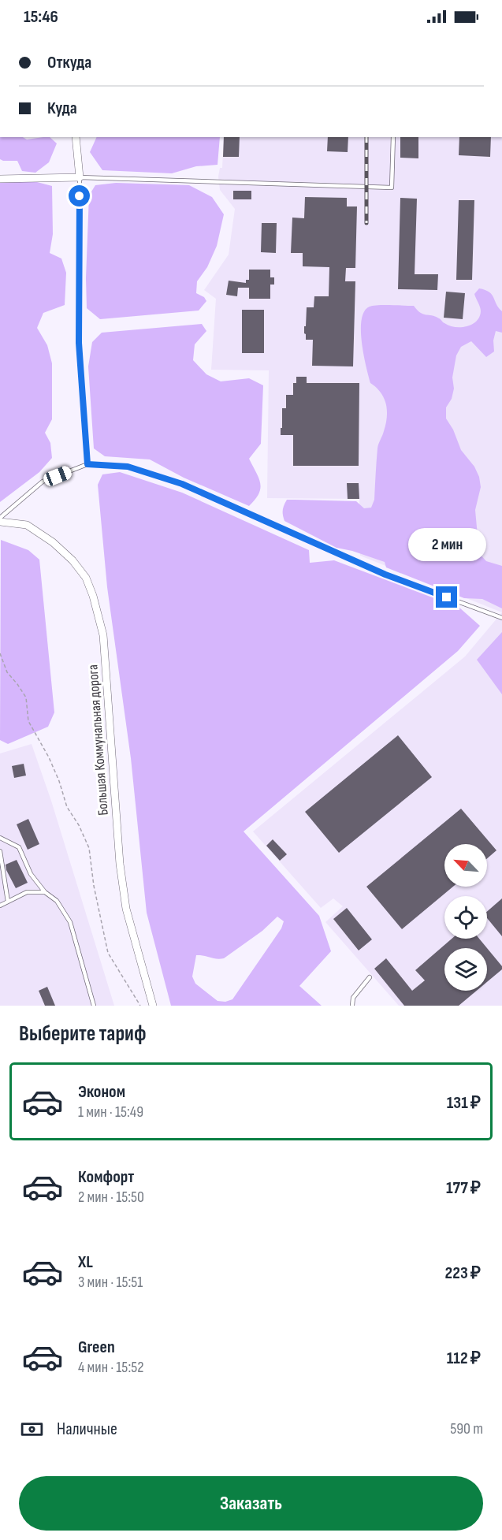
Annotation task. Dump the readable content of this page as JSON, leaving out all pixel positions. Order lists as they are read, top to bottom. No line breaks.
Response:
{"streets":{"street":["Большая Коммунальная дорога"]},"north":"top left","page":{"status":"15:46","banner":["Откуда","Куда"],"bubble":"2 мин","heading":"Выберите тариф","list":[{"name":"Эконом","note":"1 мин · 15:49","value":"131 ₽"},{"name":"Комфорт","note":"2 мин · 15:50","value":"177 ₽"},{"name":"XL","note":"3 мин · 15:51","value":"223 ₽"},{"name":"Green","note":"4 мин · 15:52","value":"112 ₽"}],"pay":["Наличные","590 m"],"buttons":"Заказать"}}
